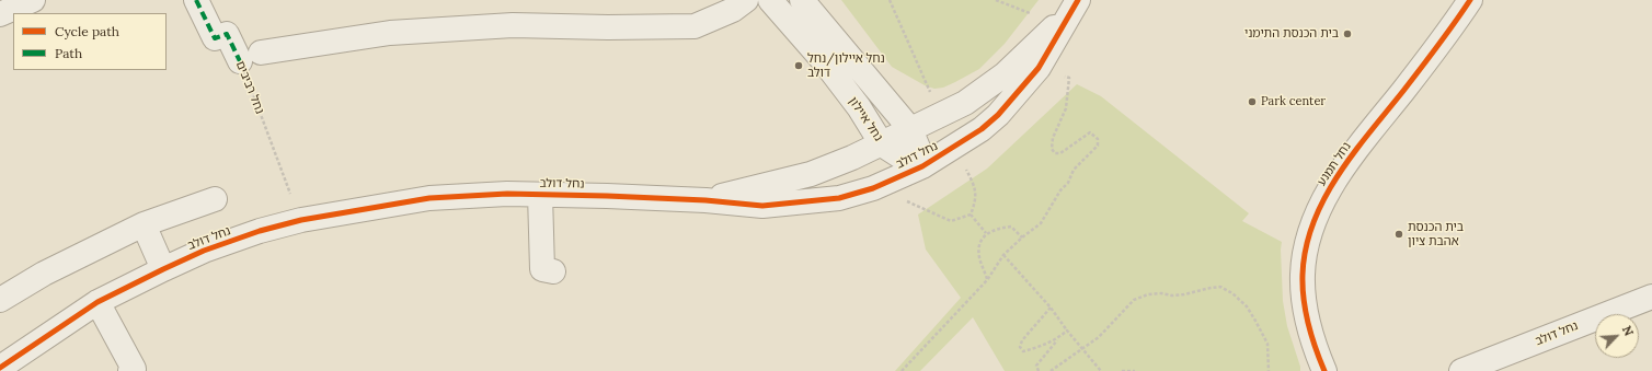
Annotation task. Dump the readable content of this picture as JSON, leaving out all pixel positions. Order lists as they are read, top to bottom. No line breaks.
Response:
{"streets":{"street":["נחל רביבים","נחל איילון","נחל דולב","נחל תמנע"]},"crossings":[["נחל איילון","נחל דולב"]],"places":["בית הכנסת התימני","נחל איילון/נחל דולב","Park center","בית הכנסת אהבת ציון"],"legend":["Cycle path","Path"],"north":"top right"}
